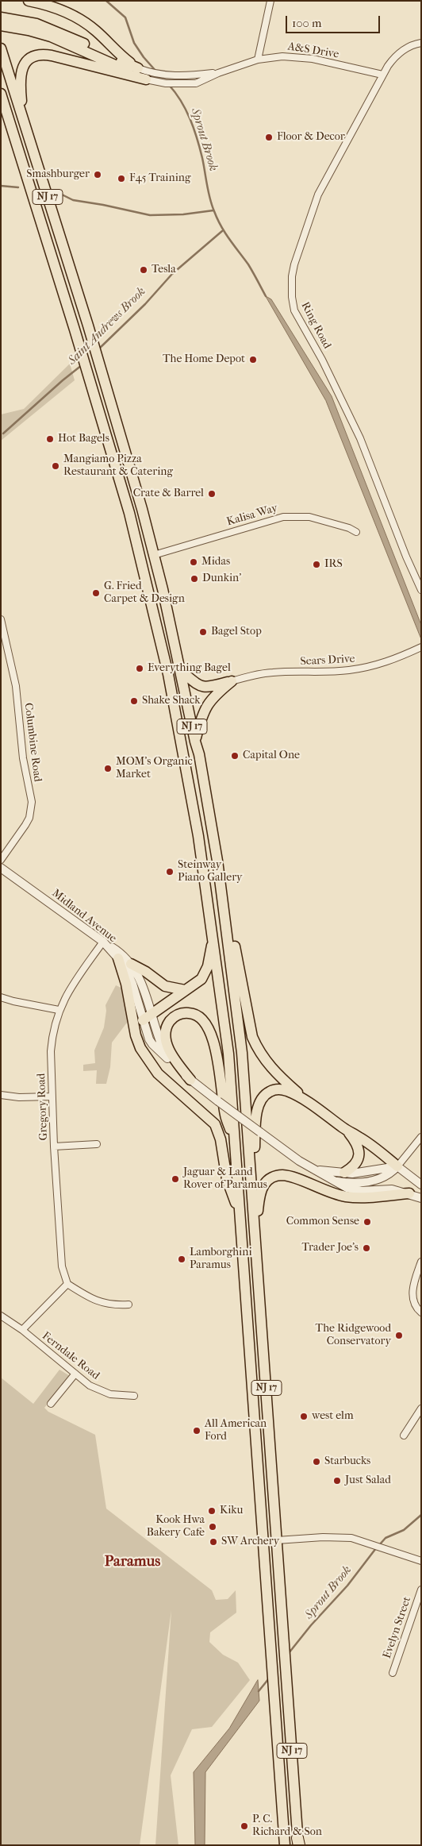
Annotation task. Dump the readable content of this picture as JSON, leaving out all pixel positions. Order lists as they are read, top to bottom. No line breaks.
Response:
{"streets":{"highway":["NJ 17"],"street":["A&S Drive","Ring Road","Kalisa Way","Sears Drive","Columbine Road","Midland Avenue","Gregory Road","Ferndale Road","Evelyn Street"]},"crossings":[["A&S Drive","Ring Road"],["NJ 17","Kalisa Way"],["Midland Avenue","Gregory Road"]],"districts":["Paramus"],"water":["Sprout Brook","Saint Andrews Brook"],"places":["Floor & Decor","Smashburger","F45 Training","Tesla","The Home Depot","Hot Bagels","Mangiamo Pizza Restaurant & Catering","Crate & Barrel","Midas","IRS","Dunkin'","G. Fried Carpet & Design","Bagel Stop","Everything Bagel","Shake Shack","Capital One","MOM's Organic Market","Steinway Piano Gallery","Jaguar & Land Rover of Paramus","Common Sense","Trader Joe's","Lamborghini Paramus","The Ridgewood Conservatory","west elm","All American Ford","Starbucks","Just Salad","Kiku","Kook Hwa Bakery Cafe","SW Archery","P. C. Richard & Son"],"scale_bar":"100 m"}
